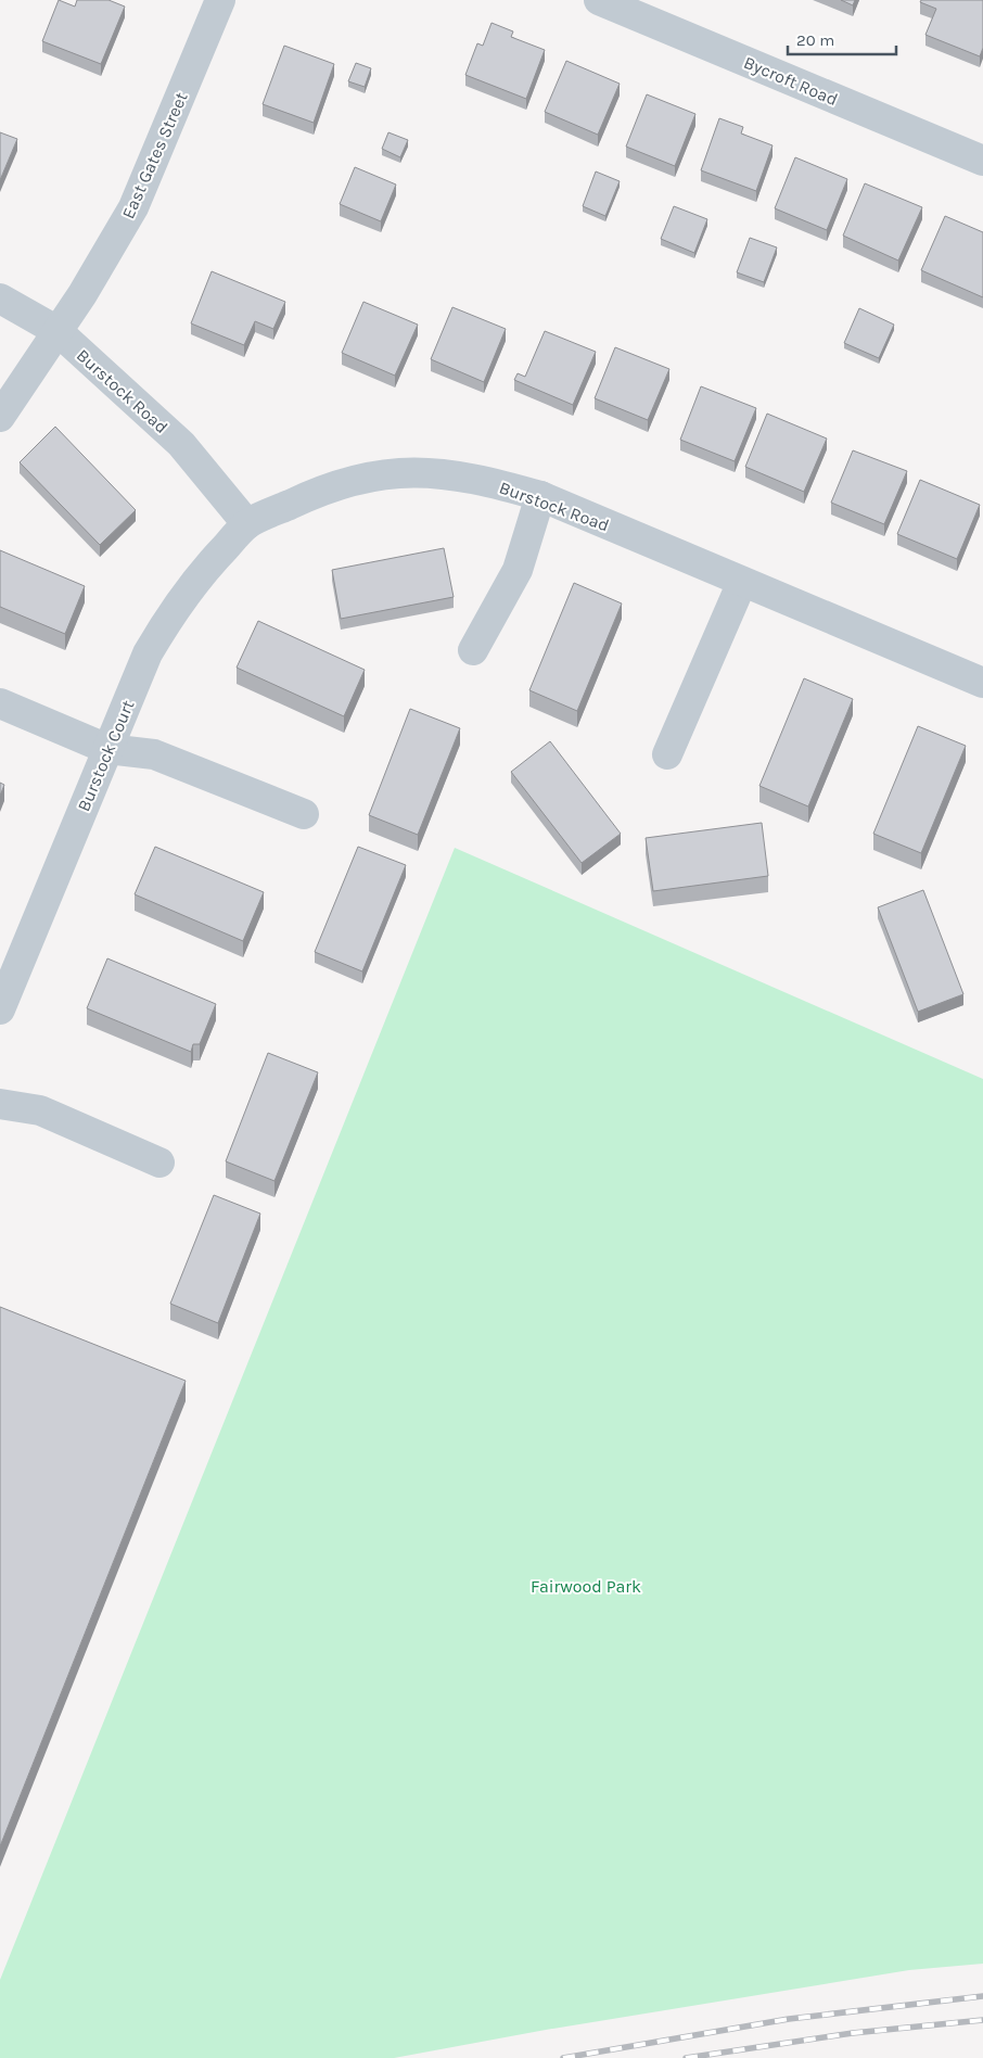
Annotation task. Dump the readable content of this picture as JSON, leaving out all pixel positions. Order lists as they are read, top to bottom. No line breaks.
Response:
{"streets":{"street":["Bycroft Road","East Gates Street","Burstock Road","Burstock Court"]},"crossings":[["East Gates Street","Burstock Road"],["Burstock Road","Burstock Court"]],"parks":["Fairwood Park"],"scale_bar":"20 m"}
